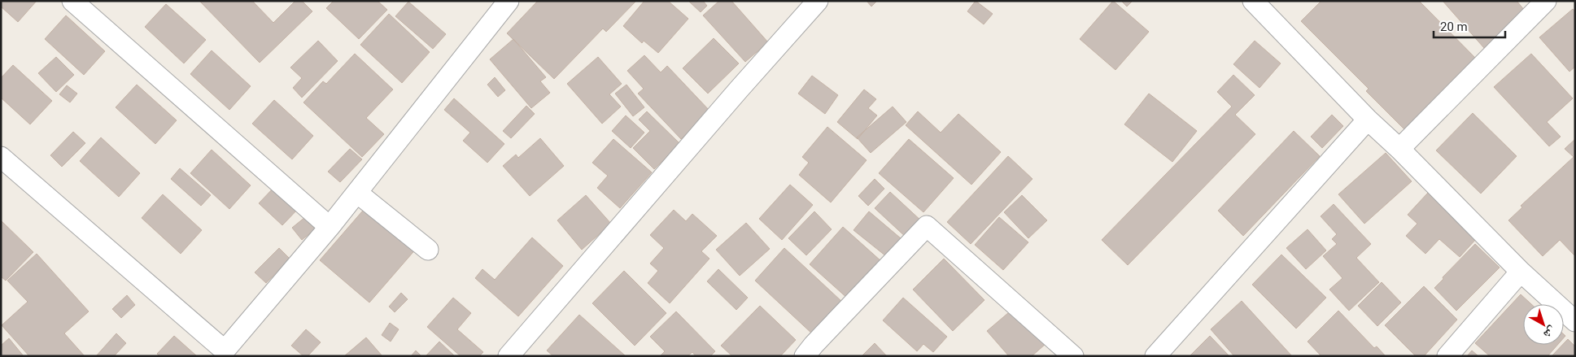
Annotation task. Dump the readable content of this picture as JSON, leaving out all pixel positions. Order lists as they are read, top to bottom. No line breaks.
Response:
{"scale_bar":"20 m","north":"bottom right"}
